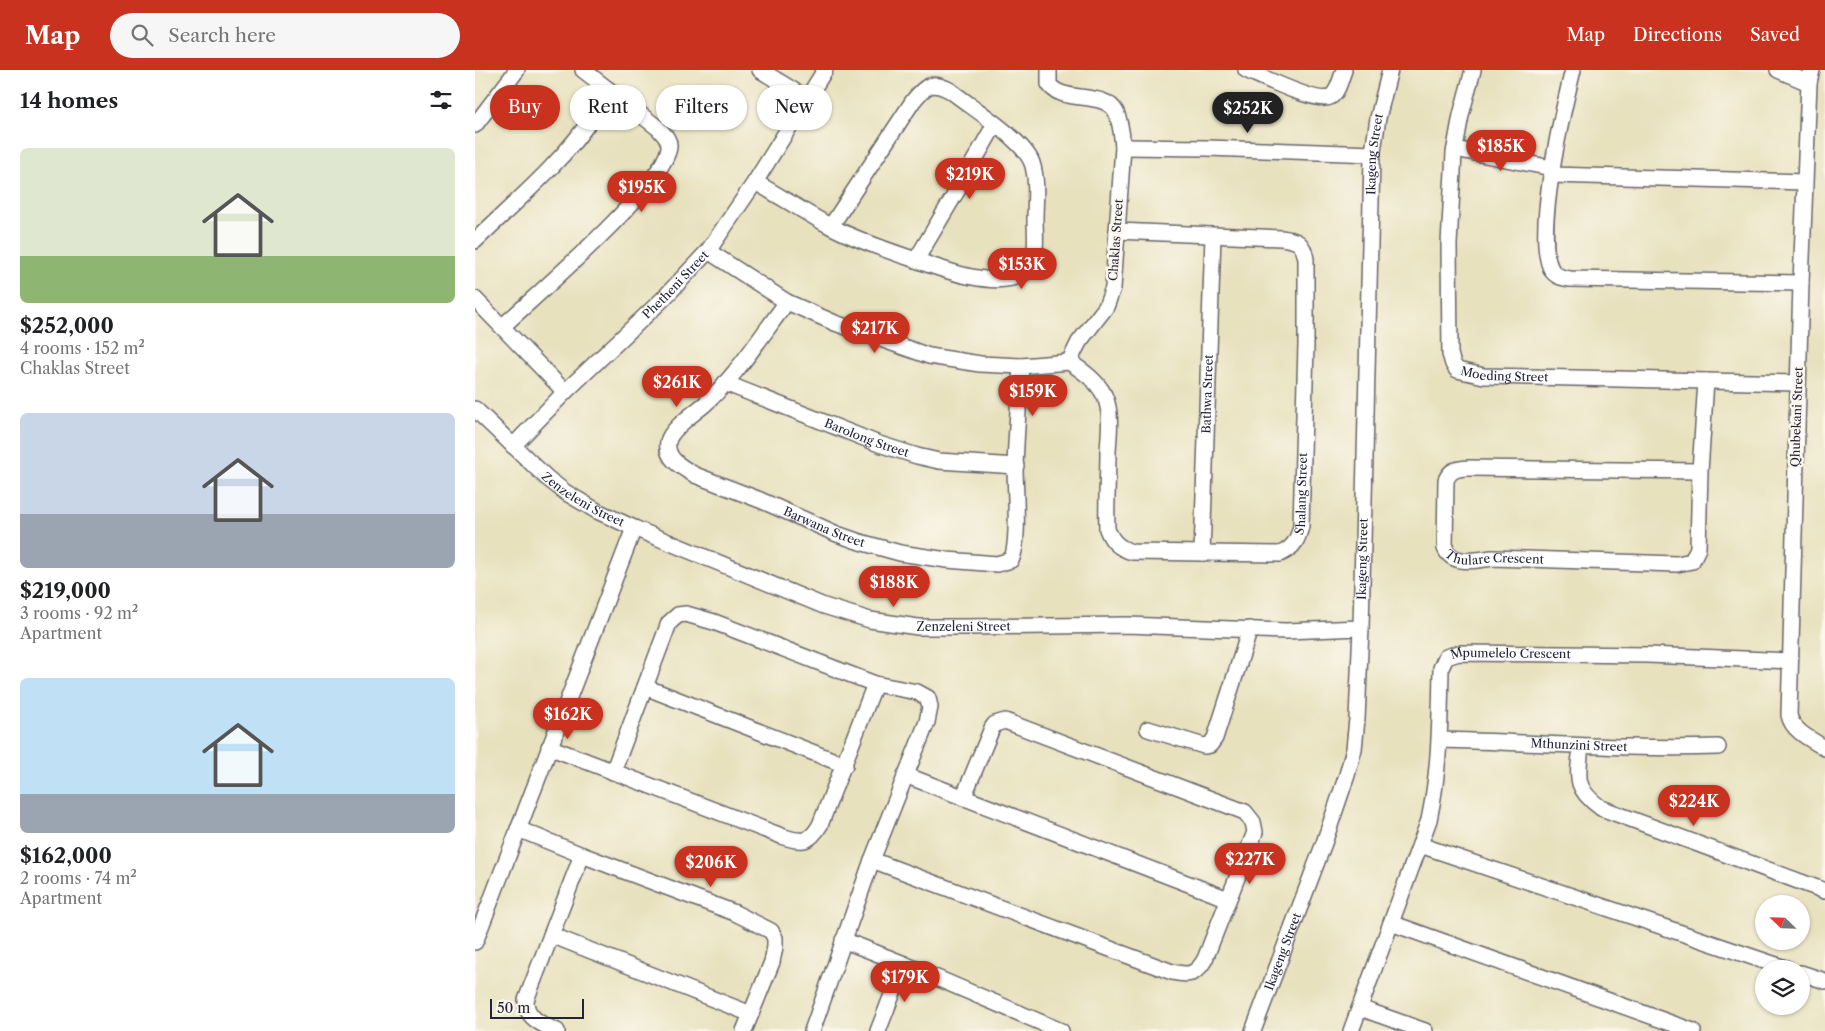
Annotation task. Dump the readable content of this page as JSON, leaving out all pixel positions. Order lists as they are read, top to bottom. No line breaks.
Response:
{"streets":{"street":["Ikageng Street","Chaklas Street","Phetheni Street","Moeding Street","Bathwa Street","Qhubekani Street","Barolong Street","Shalang Street","Zenzeleni Street","Barwana Street","Thulare Crescent","Mpumelelo Crescent","Mthunzini Street"]},"crossings":[["Ikageng Street","Zenzeleni Street"],["Chaklas Street","Shalang Street"],["Phetheni Street","Zenzeleni Street"],["Moeding Street","Qhubekani Street"],["Moeding Street","Thulare Crescent"],["Bathwa Street","Shalang Street"],["Qhubekani Street","Mpumelelo Crescent"],["Barolong Street","Barwana Street"],["Mpumelelo Crescent","Mthunzini Street"]],"scale_bar":"50 m","north":"top left","page":{"header":"Map","search":"Search here","nav":["Map","Directions","Saved"],"heading":"14 homes","chip":["Buy","Rent","Filters","New"],"price":["$252K","$185K","$219K","$195K","$153K","$217K","$261K","$159K","$188K","$162K","$224K","$227K","$206K","$179K"],"list":[{"name":"$252,000","note":"4 rooms · 152 m² · Chaklas Street"},{"name":"$219,000","note":"3 rooms · 92 m² · Apartment"},{"name":"$162,000","note":"2 rooms · 74 m² · Apartment"}],"scale":"50 m"}}
